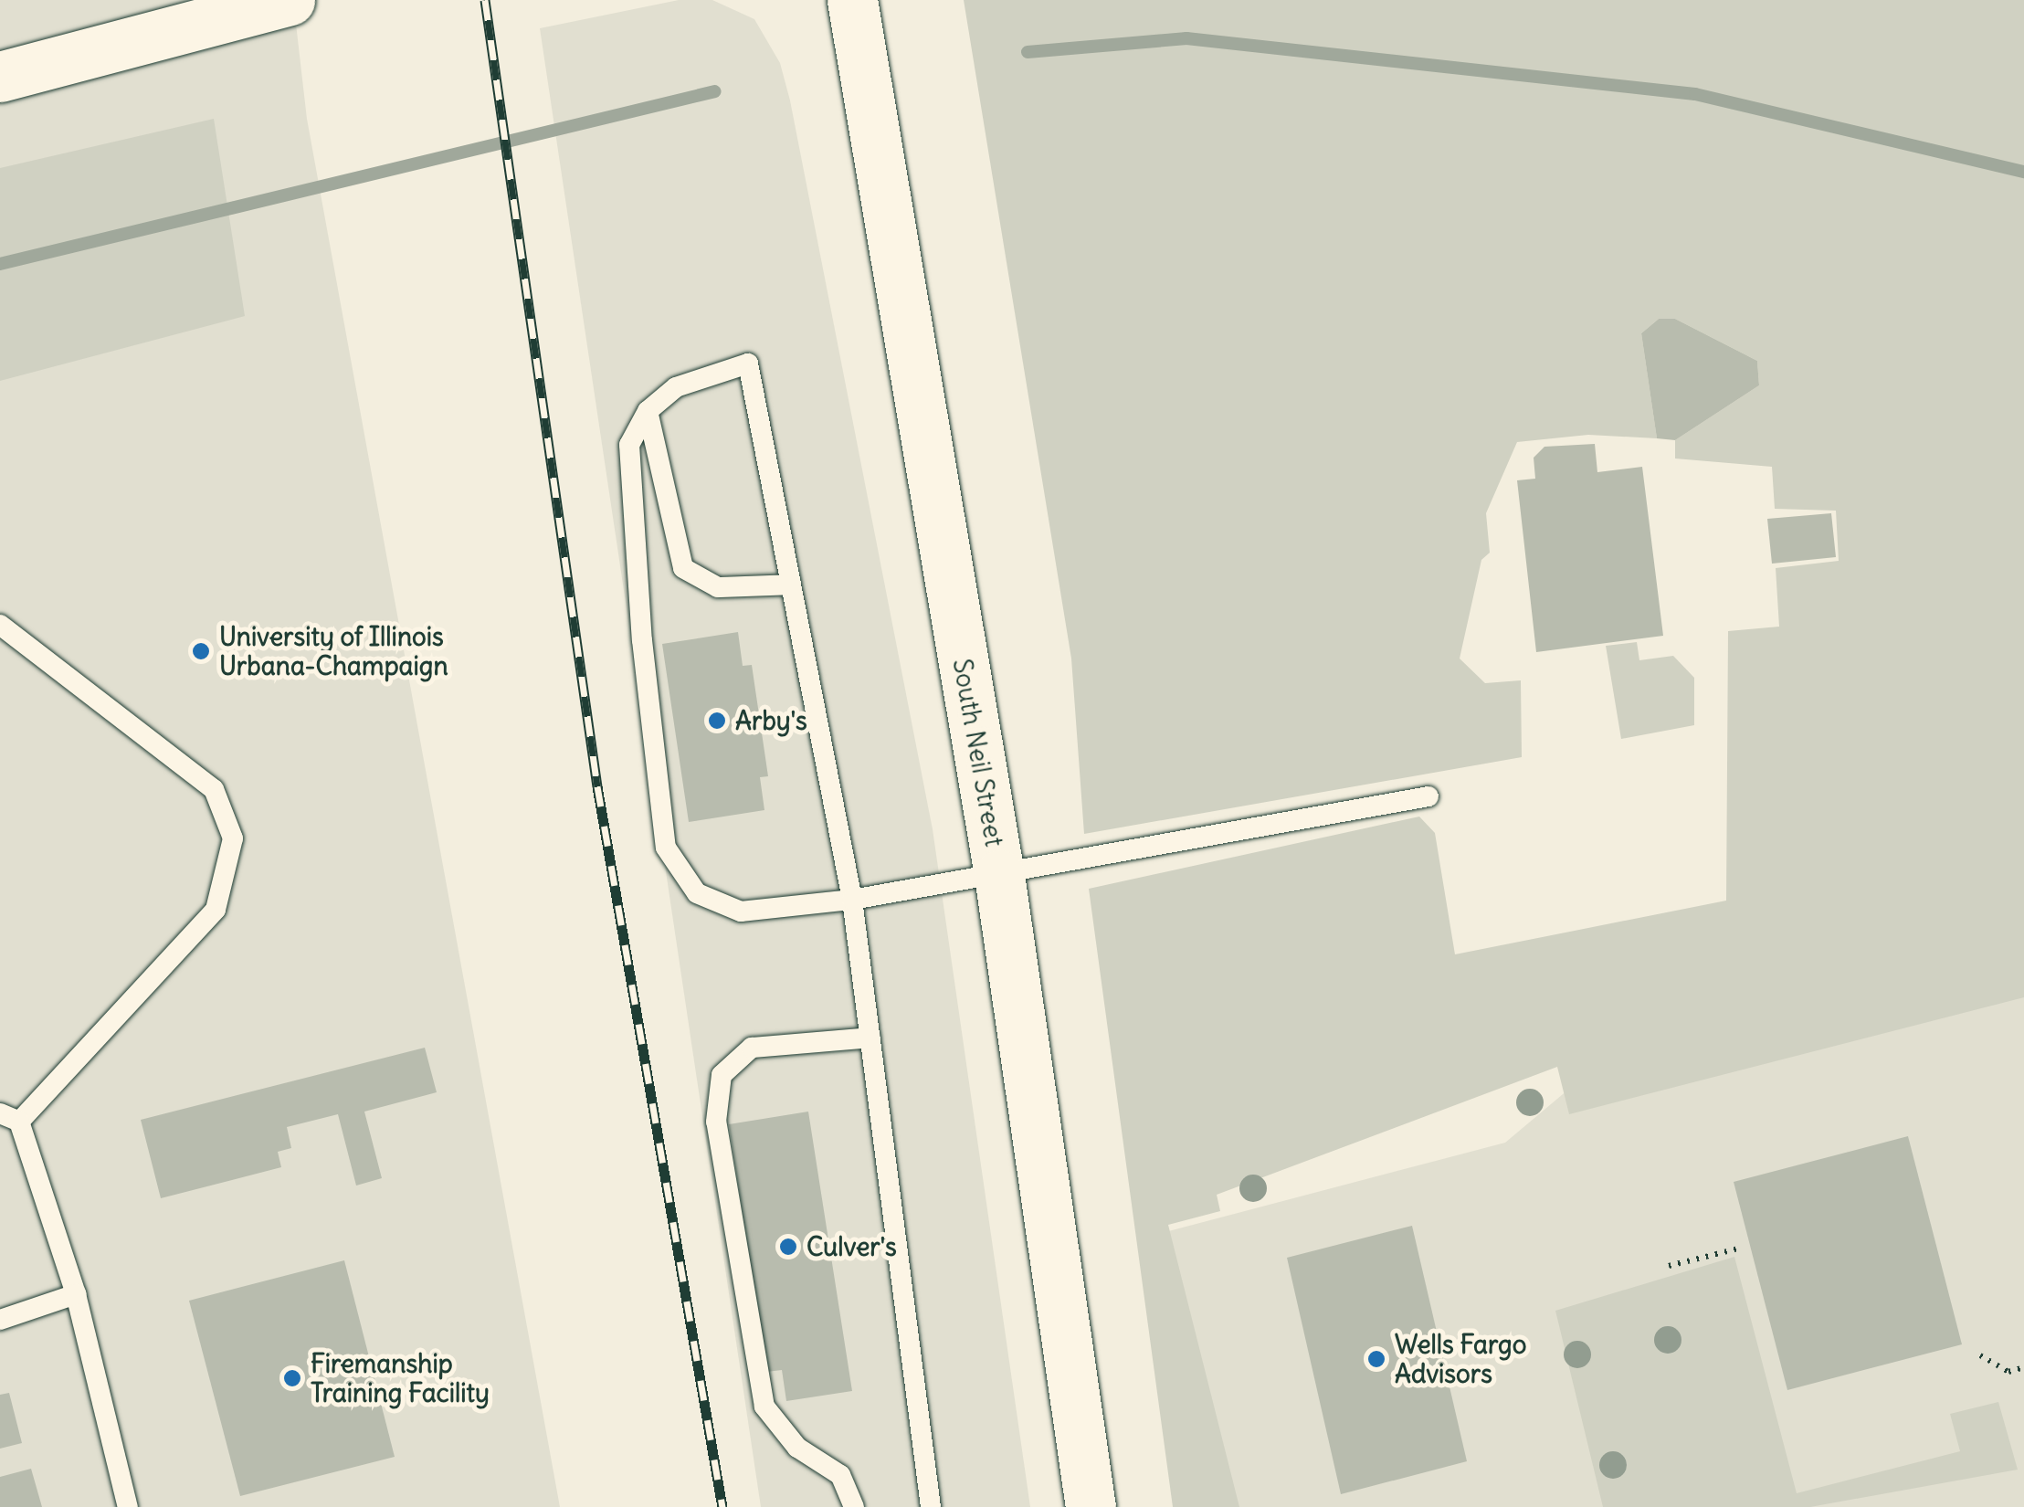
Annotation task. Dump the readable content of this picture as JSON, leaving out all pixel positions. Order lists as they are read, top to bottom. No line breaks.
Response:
{"streets":{"main road":["South Neil Street"]},"places":["University of Illinois Urbana-Champaign","Arby's","Culver's","Wells Fargo Advisors","Firemanship Training Facility"]}
